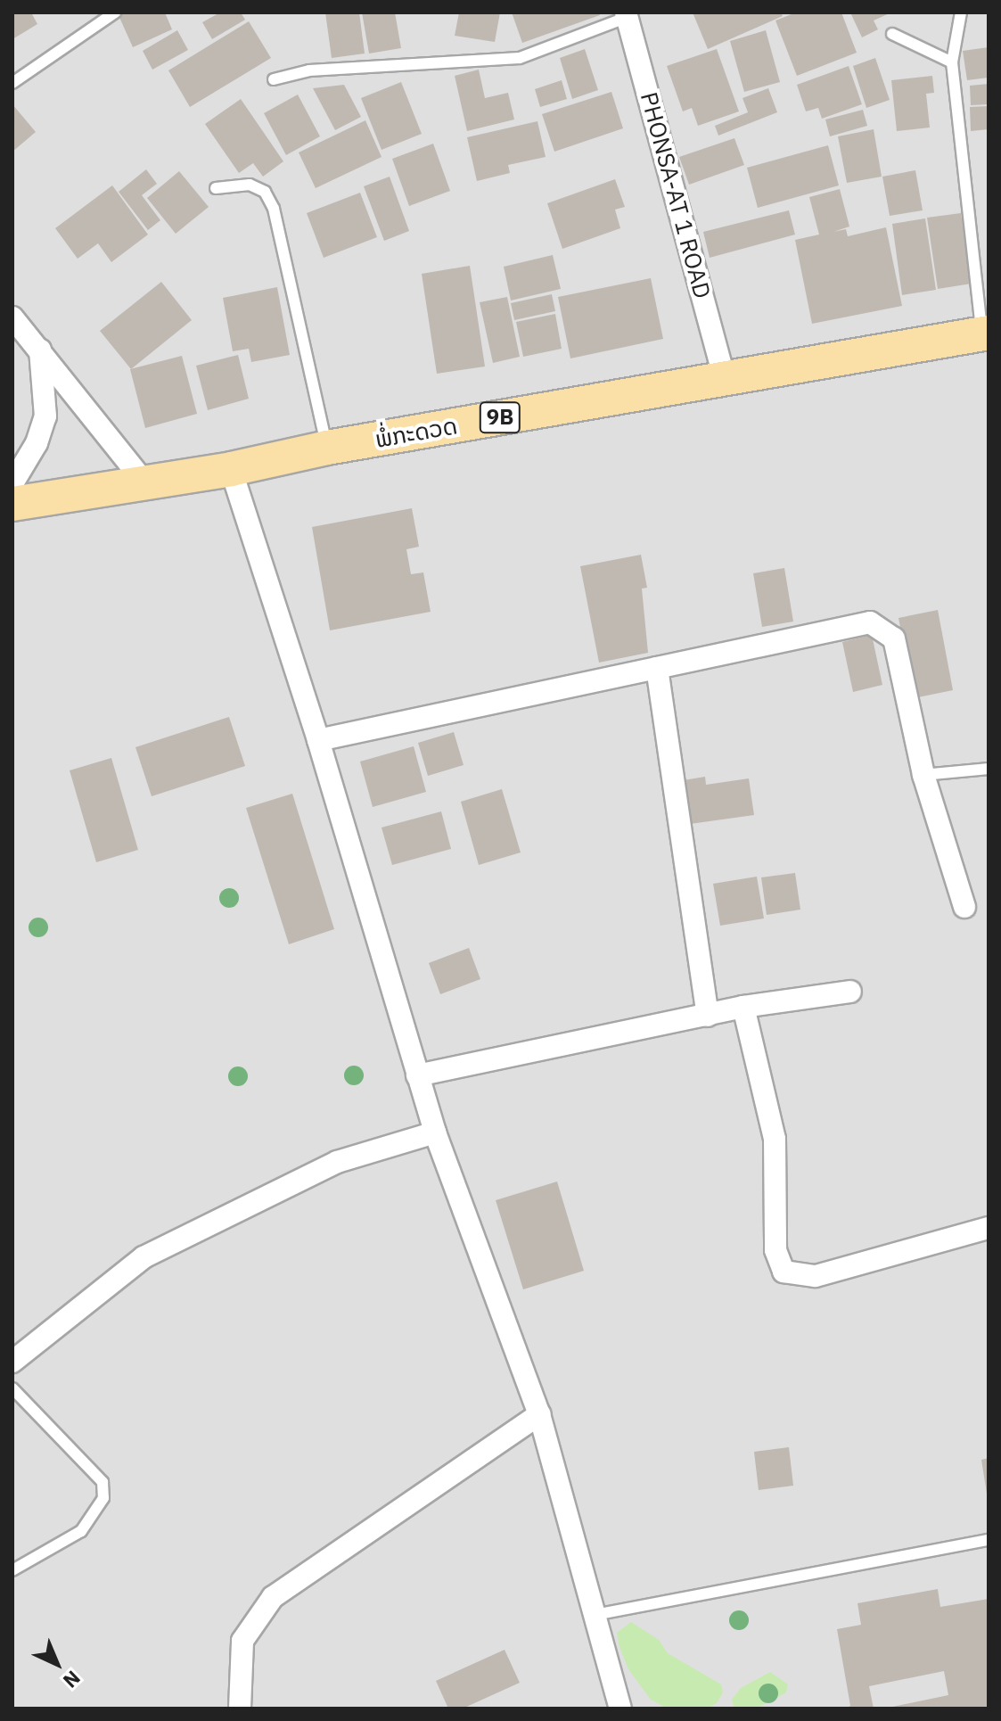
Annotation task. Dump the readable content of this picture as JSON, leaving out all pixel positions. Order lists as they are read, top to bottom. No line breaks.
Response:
{"streets":{"main road":["9B","ພໍ່ກະດວດ"],"street":["PHONSA-AT 1 ROAD"]},"crossings":[["PHONSA-AT 1 ROAD","ພໍ່ກະດວດ"]],"north":"bottom right"}
